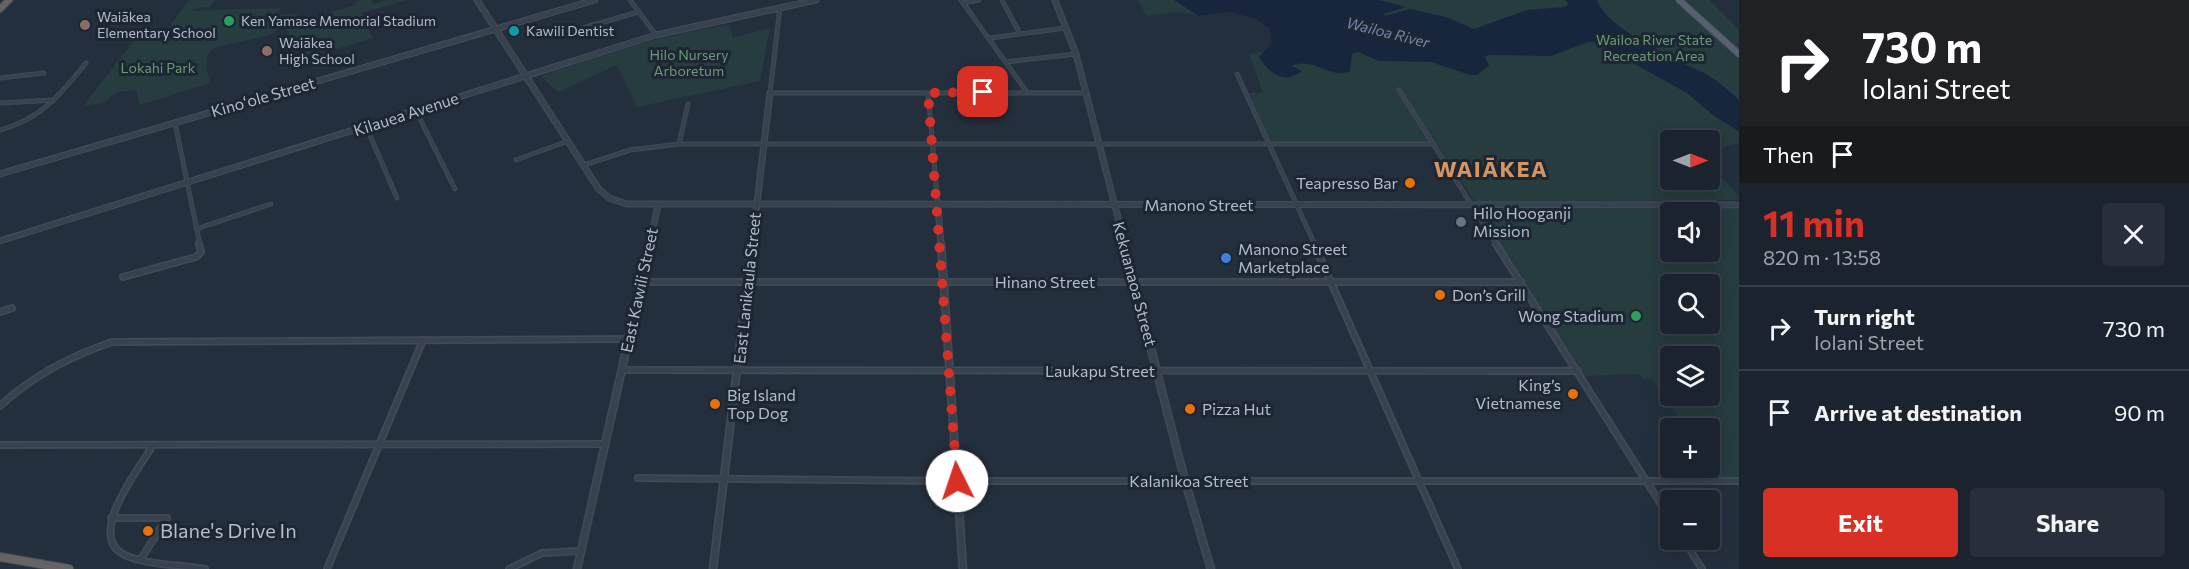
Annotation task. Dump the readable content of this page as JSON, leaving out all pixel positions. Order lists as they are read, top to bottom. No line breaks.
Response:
{"streets":{"street":["Kinoʻole Street","Kilauea Avenue","Manono Street","Hinano Street","Kekuanaoa Street","East Lanikaula Street","East Kawili Street","Laukapu Street","Kalanikoa Street"]},"crossings":[["Kinoʻole Street","East Kawili Street"],["Kilauea Avenue","East Lanikaula Street"],["Kilauea Avenue","East Kawili Street"],["Manono Street","Kekuanaoa Street"],["Manono Street","East Lanikaula Street"],["Manono Street","East Kawili Street"],["Hinano Street","Kekuanaoa Street"],["Hinano Street","East Lanikaula Street"],["Hinano Street","East Kawili Street"],["Kekuanaoa Street","Laukapu Street"],["Kekuanaoa Street","Kalanikoa Street"],["East Lanikaula Street","Laukapu Street"],["East Lanikaula Street","Kalanikoa Street"],["East Kawili Street","Laukapu Street"]],"districts":["WAIĀKEA"],"water":["Wailoa River"],"parks":["Wailoa River State Recreation Area","Hilo Nursery Arboretum","Lokahi Park"],"places":["Ken Yamase Memorial Stadium","Waiākea Elementary School","Kawili Dentist","Waiākea High School","Teapresso Bar","Hilo Hooganji Mission","Manono Street Marketplace","Don’s Grill","Wong Stadium","King’s Vietnamese","Big Island Top Dog","Pizza Hut","Blane's Drive In"],"north":"right","page":{"turn":["730 m","Iolani Street"],"then":"Then","map_buttons":["+","−"],"heading":["11 min","820 m · 13:58"],"list":[{"name":"Turn right","note":"Iolani Street","value":"730 m"},{"name":"Arrive at destination","value":"90 m"}],"buttons":["Exit","Share"]}}
